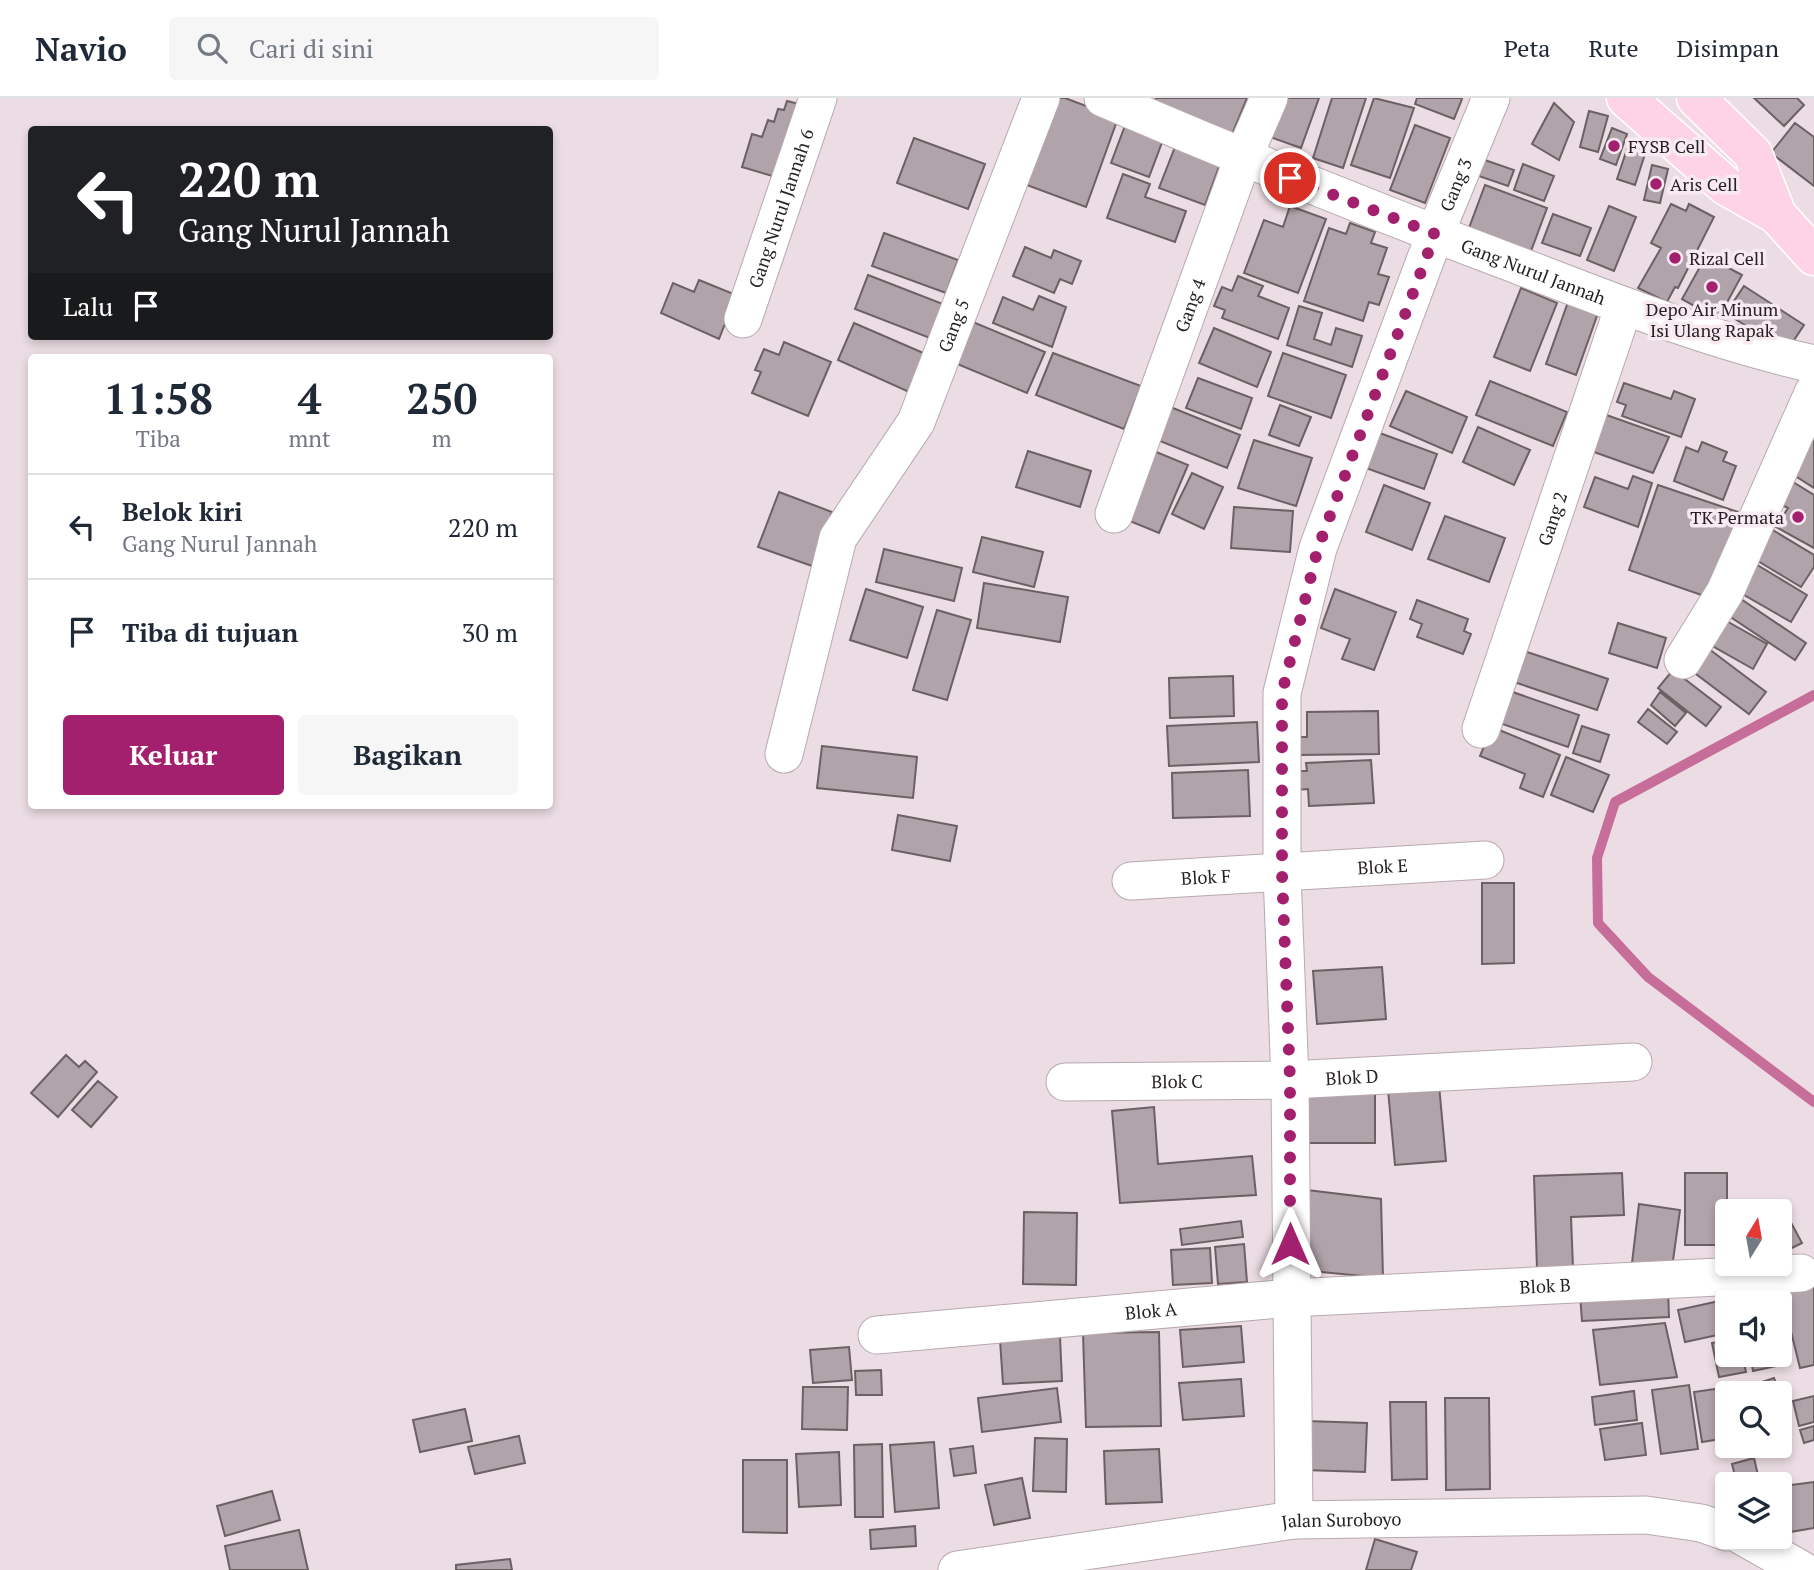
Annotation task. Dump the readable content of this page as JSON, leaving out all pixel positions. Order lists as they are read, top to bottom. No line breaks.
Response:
{"streets":{"street":["Gang 3","Gang Nurul Jannah 6","Gang Nurul Jannah","Gang 4","Gang 5","Gang 2","Blok E","Blok F","Blok D","Blok C","Blok B","Blok A","Jalan Suroboyo"]},"crossings":[["Gang 3","Gang Nurul Jannah"],["Gang 3","Blok E"],["Gang 3","Blok F"],["Gang 3","Blok D"],["Gang 3","Blok C"],["Gang 3","Blok B"],["Gang 3","Blok A"],["Gang 3","Jalan Suroboyo"],["Gang Nurul Jannah","Gang 4"],["Gang Nurul Jannah","Gang 2"],["Blok E","Blok F"],["Blok D","Blok C"],["Blok B","Blok A"]],"places":["FYSB Cell","Aris Cell","Rizal Cell","Depo Air Minum Isi Ulang Rapak","TK Permata"],"north":"top","page":{"header":"Navio","search":"Cari di sini","nav":["Peta","Rute","Disimpan"],"turn":["220 m","Gang Nurul Jannah"],"then":"Lalu","eta":["11:58","Tiba","4","mnt","250","m"],"list":[{"name":"Belok kiri","note":"Gang Nurul Jannah","value":"220 m"},{"name":"Tiba di tujuan","value":"30 m"}],"buttons":["Keluar","Bagikan"]}}
